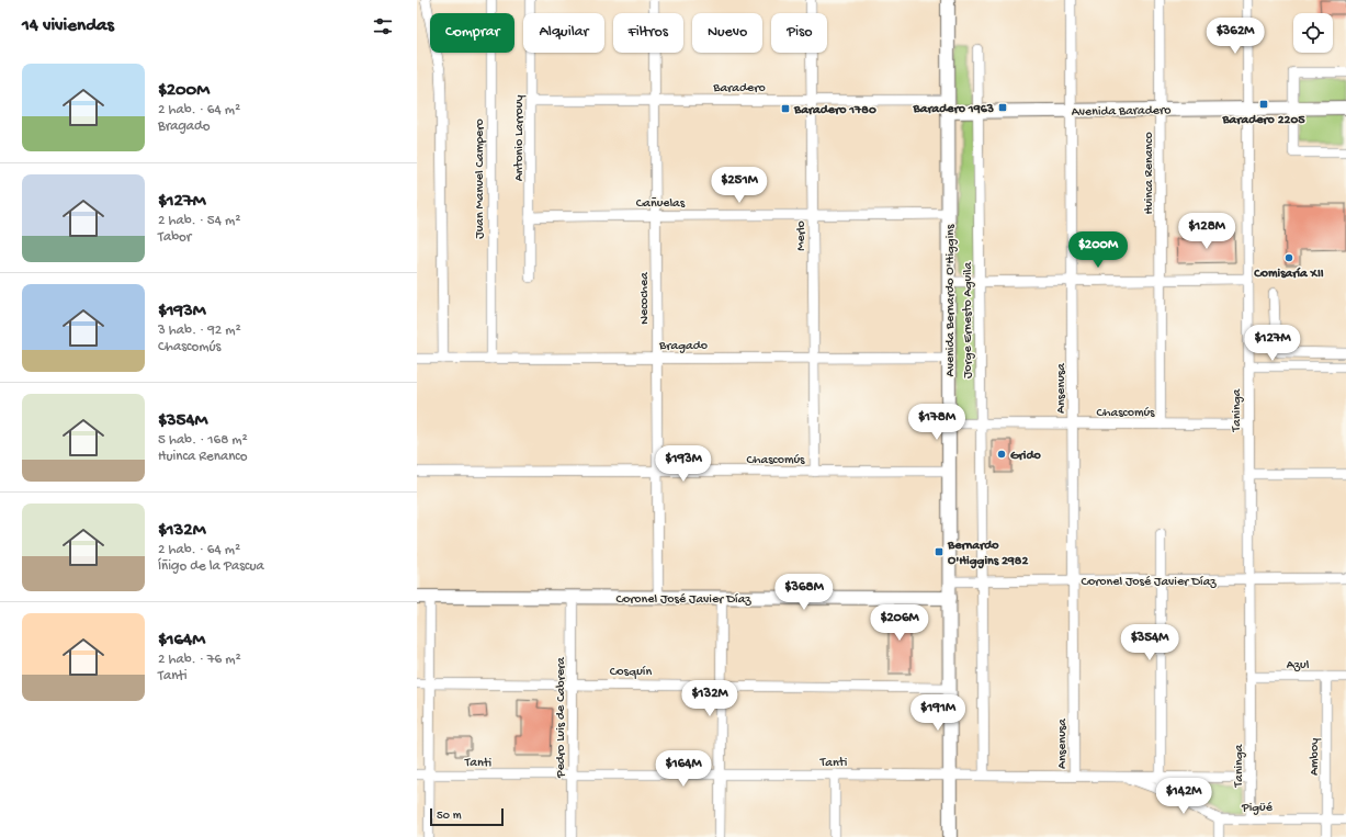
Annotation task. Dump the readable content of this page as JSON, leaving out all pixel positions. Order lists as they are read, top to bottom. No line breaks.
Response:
{"streets":{"main road":["Avenida Baradero","Avenida Bernardo O'Higgins","Coronel José Javier Díaz"],"street":["Baradero","Antonio Larrouy","Huinca Renanco","Juan Manuel Campero","Cañuelas","Merlo","Necochea","Jorge Ernesto Aguila","Bragado","Ansenusa","Taninga","Chascomús","Azul","Cosquín","Pedro Luis de Cabrera","Amboy","Tanti","Pigüé"]},"crossings":[["Baradero","Avenida Baradero"],["Baradero","Antonio Larrouy"],["Baradero","Merlo"],["Baradero","Necochea"],["Baradero","Avenida Bernardo O'Higgins"],["Avenida Baradero","Huinca Renanco"],["Avenida Baradero","Avenida Bernardo O'Higgins"],["Avenida Baradero","Jorge Ernesto Aguila"],["Avenida Baradero","Ansenusa"],["Avenida Baradero","Taninga"],["Antonio Larrouy","Cañuelas"],["Huinca Renanco","Chascomús"],["Juan Manuel Campero","Bragado"],["Cañuelas","Merlo"],["Cañuelas","Necochea"],["Cañuelas","Avenida Bernardo O'Higgins"],["Merlo","Bragado"],["Merlo","Chascomús"],["Necochea","Bragado"],["Necochea","Chascomús"],["Necochea","Coronel José Javier Díaz"],["Avenida Bernardo O'Higgins","Bragado"],["Avenida Bernardo O'Higgins","Chascomús"],["Avenida Bernardo O'Higgins","Coronel José Javier Díaz"],["Avenida Bernardo O'Higgins","Cosquín"],["Avenida Bernardo O'Higgins","Tanti"],["Jorge Ernesto Aguila","Chascomús"],["Jorge Ernesto Aguila","Coronel José Javier Díaz"],["Jorge Ernesto Aguila","Tanti"],["Ansenusa","Chascomús"],["Ansenusa","Coronel José Javier Díaz"],["Ansenusa","Tanti"],["Taninga","Chascomús"],["Taninga","Coronel José Javier Díaz"],["Taninga","Azul"],["Taninga","Tanti"],["Taninga","Pigüé"],["Coronel José Javier Díaz","Pedro Luis de Cabrera"],["Azul","Amboy"],["Cosquín","Pedro Luis de Cabrera"],["Pedro Luis de Cabrera","Tanti"],["Amboy","Pigüé"],["Tanti","Pigüé"]],"places":{"transit":["Baradero 2205","Baradero 1963","Baradero 1780","Bernardo O'Higgins 2982"],"other":["Comisaría XII","Grido"]},"scale_bar":"50 m","page":{"heading":"14 viviendas","chip":["Comprar","Alquilar","Filtros","Nuevo","Piso"],"price":["$362M","$251M","$128M","$200M","$127M","$178M","$193M","$368M","$206M","$354M","$132M","$191M","$164M","$142M"],"list":[{"name":"$200M","note":"2 hab. · 64 m² · Bragado"},{"name":"$127M","note":"2 hab. · 54 m² · Tabor"},{"name":"$193M","note":"3 hab. · 92 m² · Chascomús"},{"name":"$354M","note":"5 hab. · 168 m² · Huinca Renanco"},{"name":"$132M","note":"2 hab. · 64 m² · Íñigo de la Pascua"},{"name":"$164M","note":"2 hab. · 76 m² · Tanti"}],"scale":"50 m"}}
